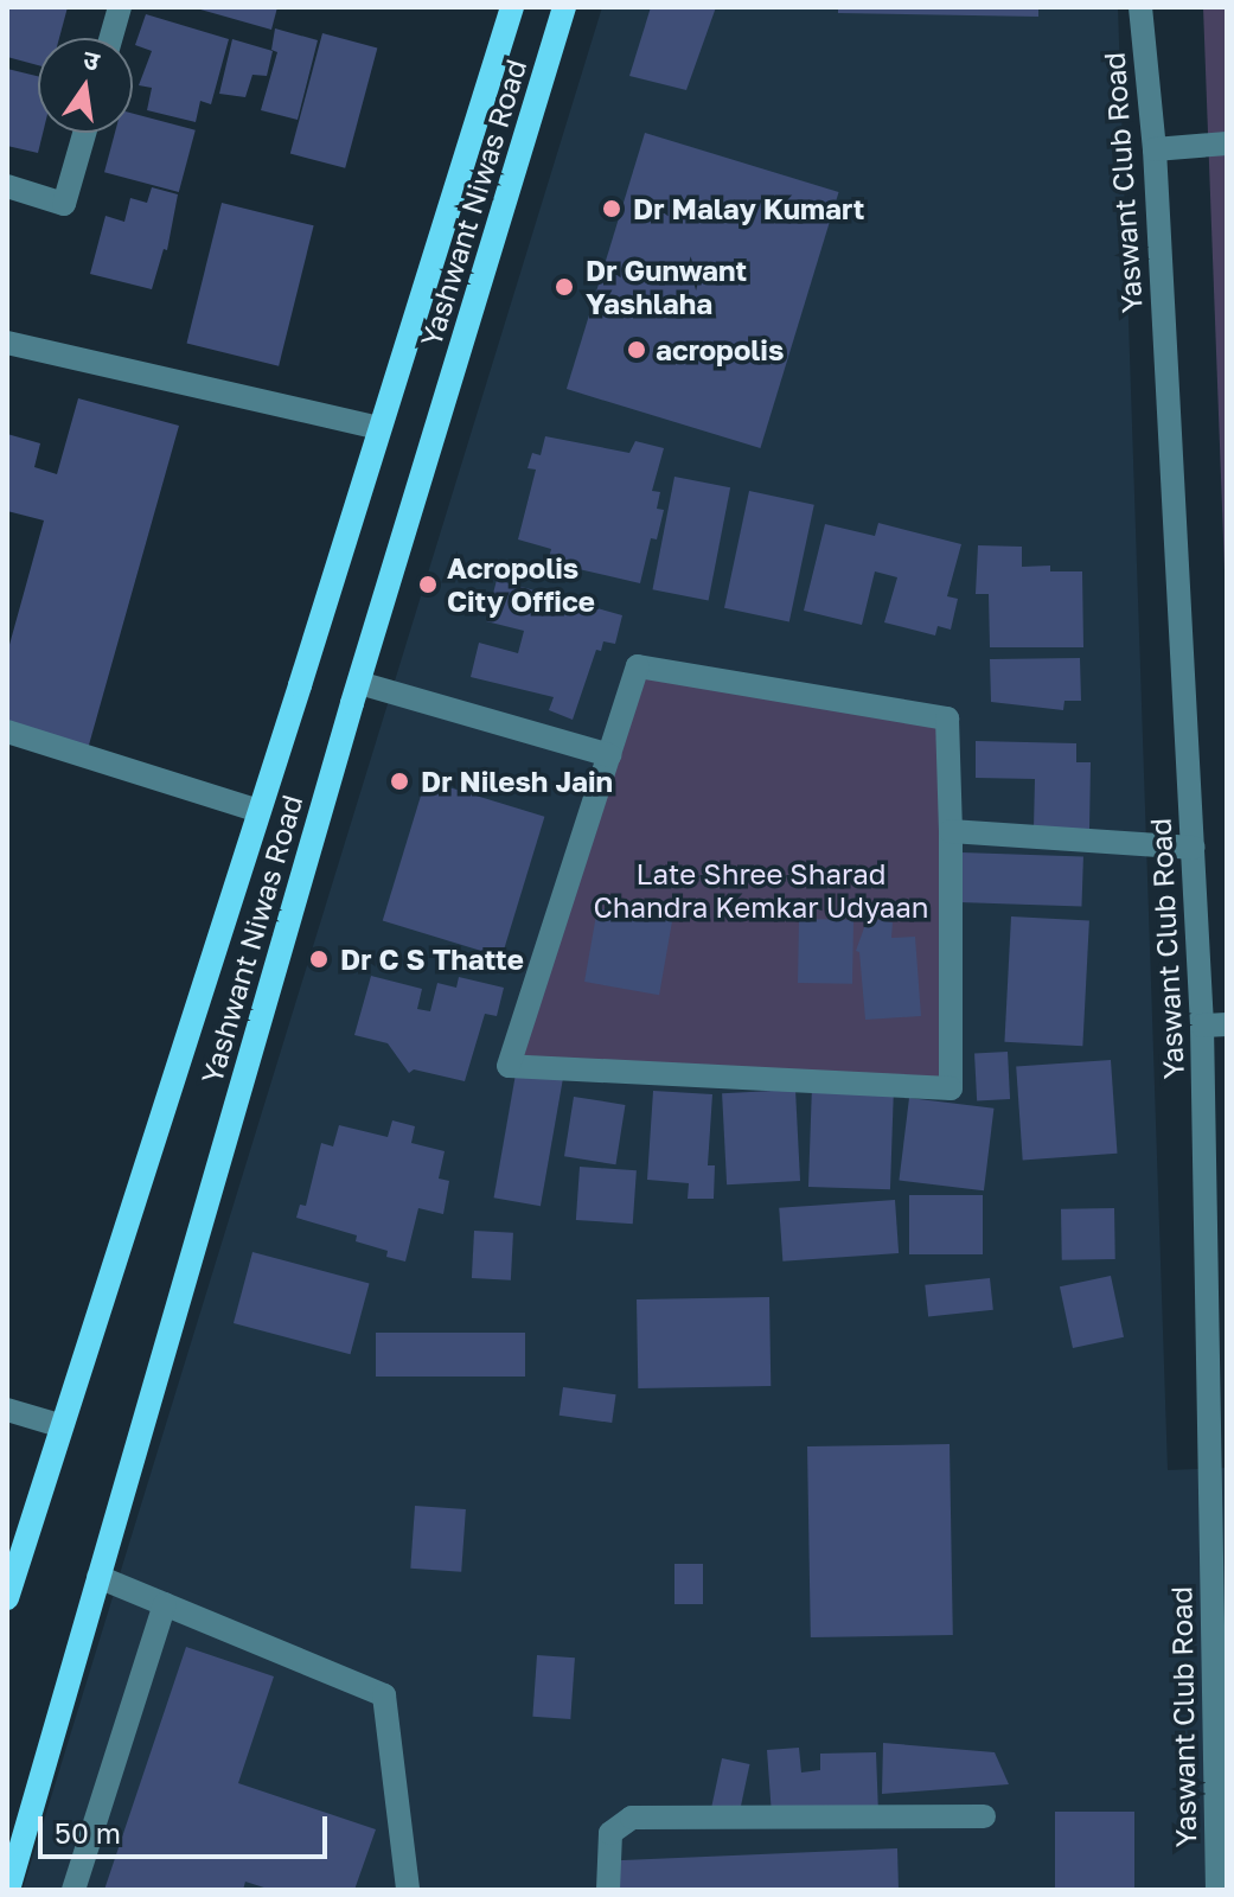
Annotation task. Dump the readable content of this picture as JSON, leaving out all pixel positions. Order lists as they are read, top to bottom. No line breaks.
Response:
{"streets":{"main road":["Yashwant Niwas Road"],"street":["Yaswant Club Road"]},"parks":["Late Shree Sharad Chandra Kemkar Udyaan"],"places":["Dr Malay Kumart","Dr Gunwant Yashlaha","acropolis","Acropolis City Office","Dr Nilesh Jain","Dr C S Thatte"],"scale_bar":"50 m","north":"top"}
